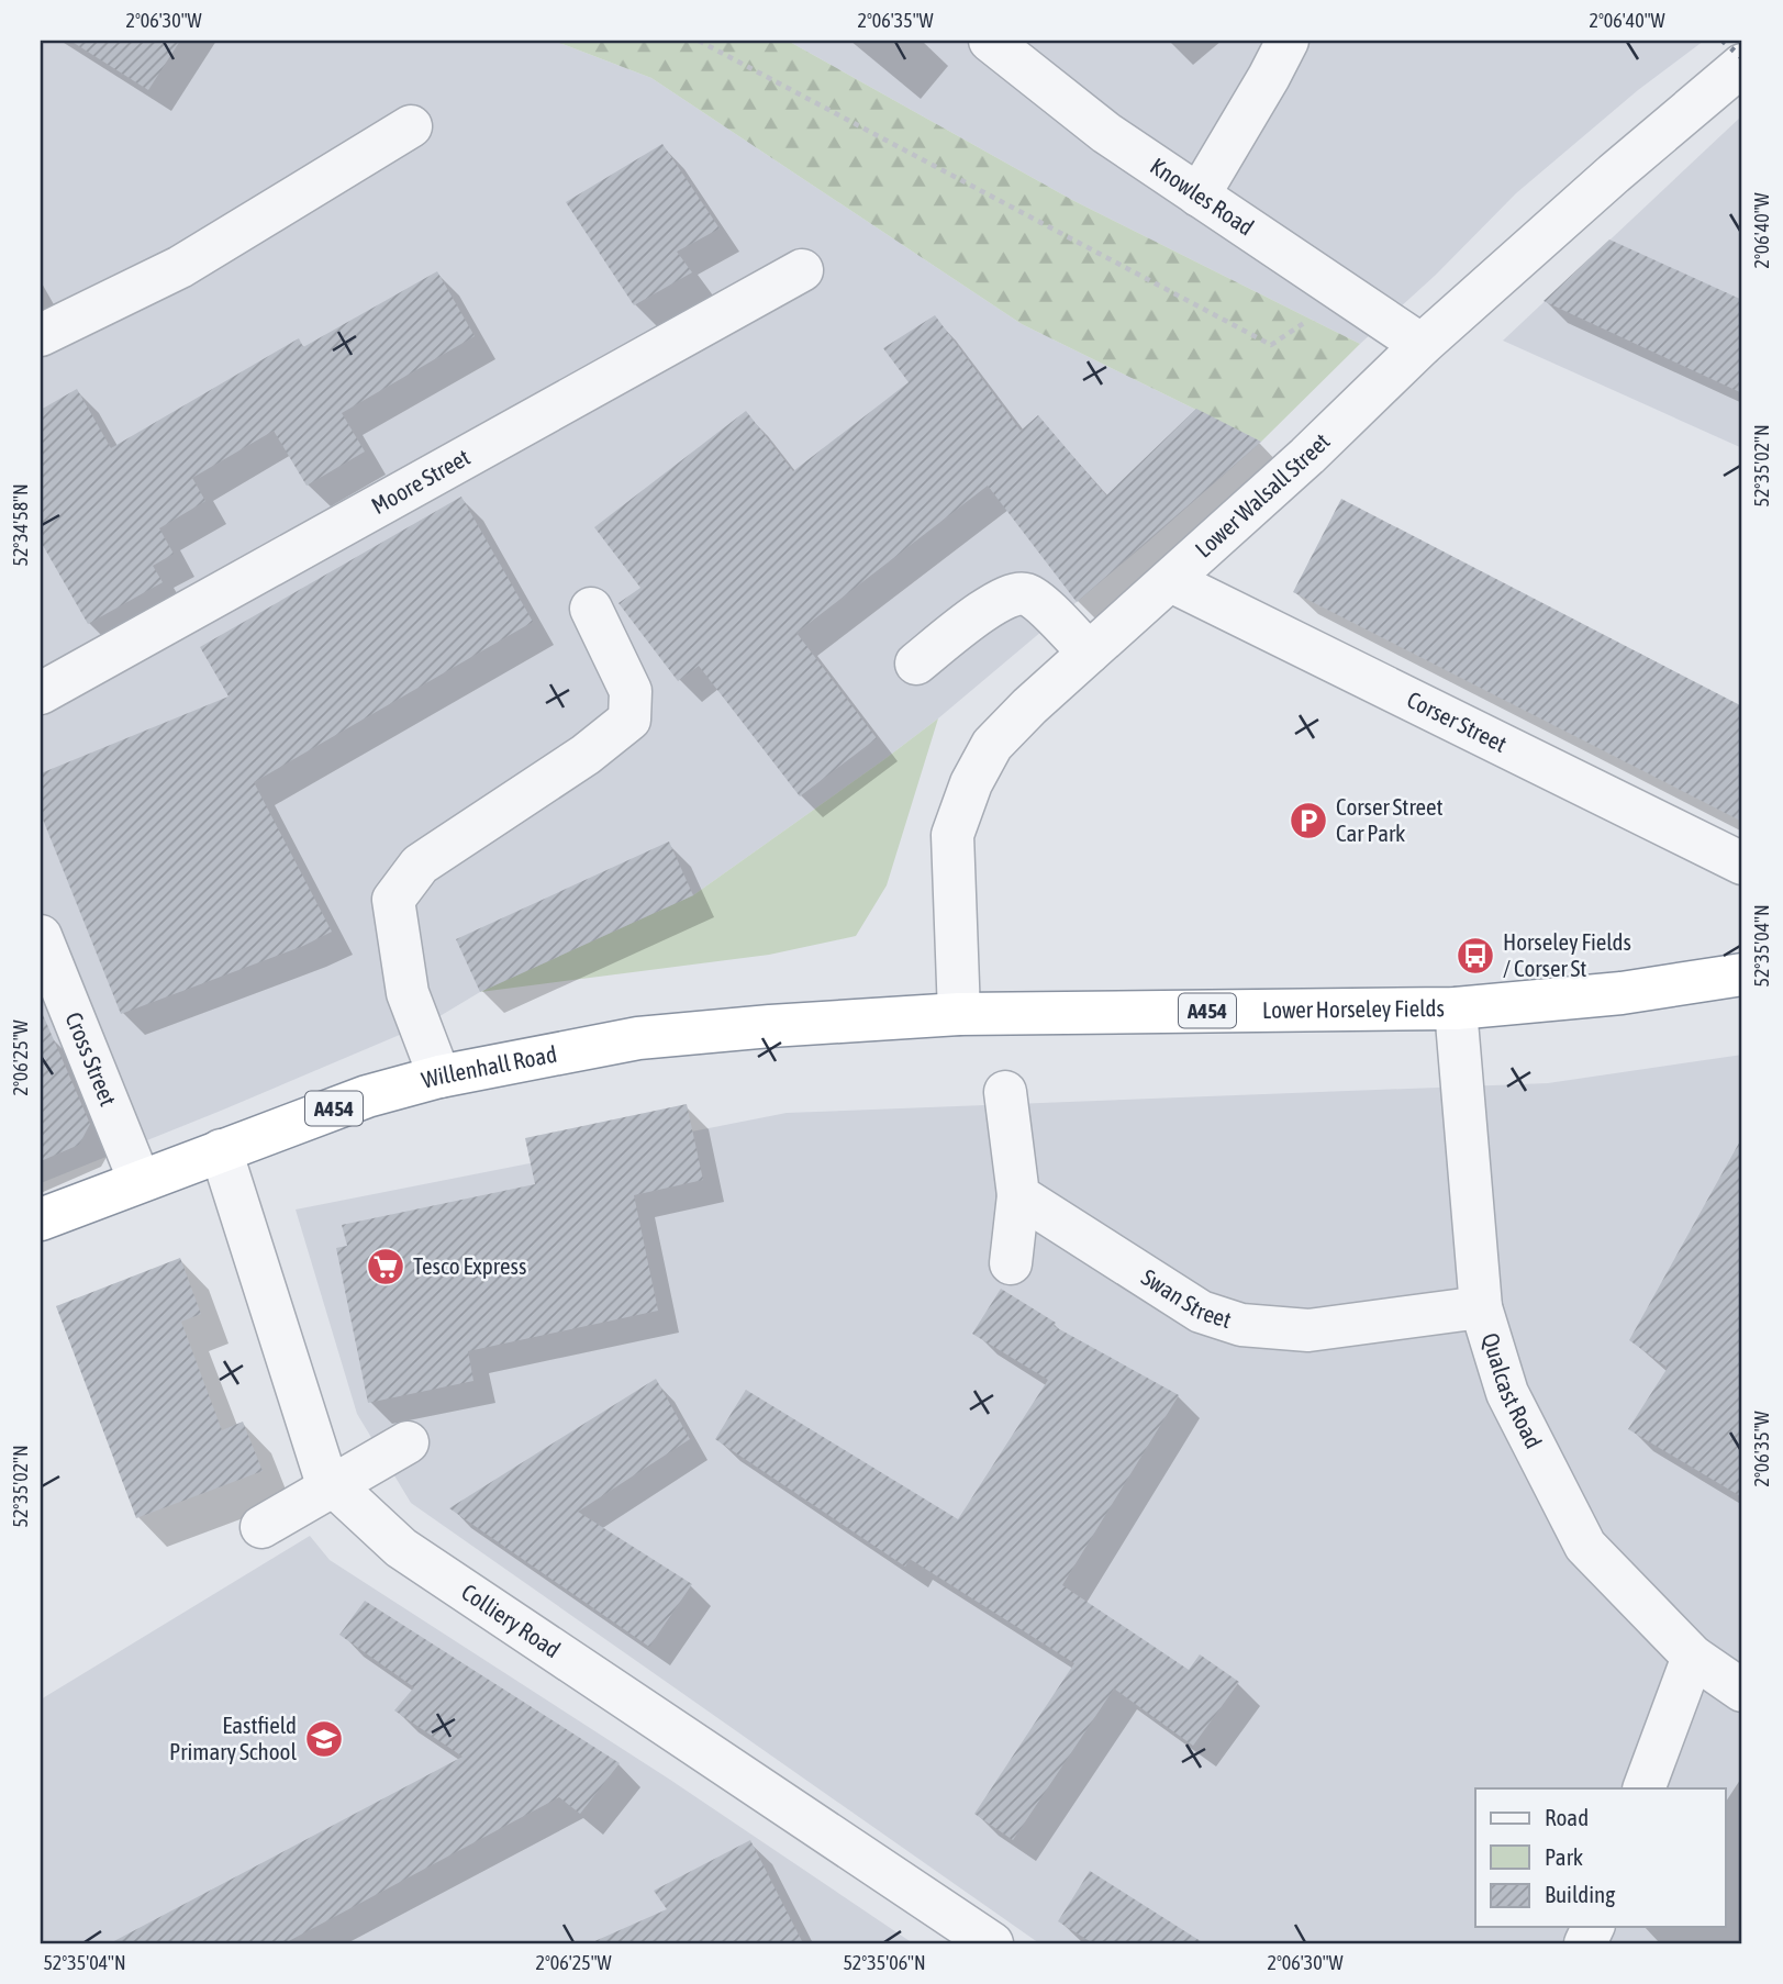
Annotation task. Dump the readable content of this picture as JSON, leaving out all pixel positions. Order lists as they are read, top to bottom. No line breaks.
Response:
{"streets":{"highway":["Lower Horseley Fields","A454","Willenhall Road"],"street":["Knowles Road","Moore Street","Lower Walsall Street","Corser Street","Cross Street","Swan Street","Qualcast Road","Colliery Road"]},"crossings":[["Knowles Road","Lower Walsall Street"],["Lower Walsall Street","Corser Street"],["Lower Walsall Street","Lower Horseley Fields"],["Lower Walsall Street","Willenhall Road"],["Lower Horseley Fields","Willenhall Road"],["Lower Horseley Fields","Qualcast Road"],["Cross Street","Willenhall Road"],["Willenhall Road","Colliery Road"],["Swan Street","Qualcast Road"]],"places":{"parking":["Corser Street Car Park"],"bus stop":["Horseley Fields / Corser St"],"supermarket":["Tesco Express"],"school or university":["Eastfield Primary School"]},"legend":["Road","Park","Building"],"coordinates":["2°06'30\"W","2°06'35\"W","2°06'40\"W","52°35'02\"N","52°34'58\"N","52°35'04\"N","2°06'25\"W","52°35'06\"N"]}
